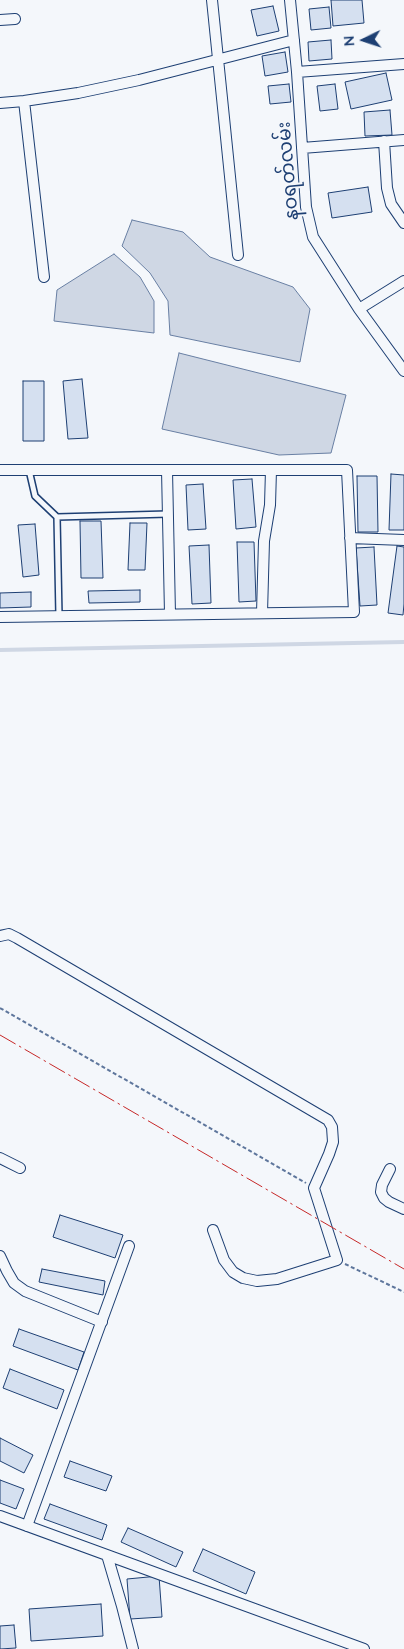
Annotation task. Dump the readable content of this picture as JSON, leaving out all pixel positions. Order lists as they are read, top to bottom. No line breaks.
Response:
{"streets":{"street":["နဝရတ်လမ်း"]},"north":"left"}
